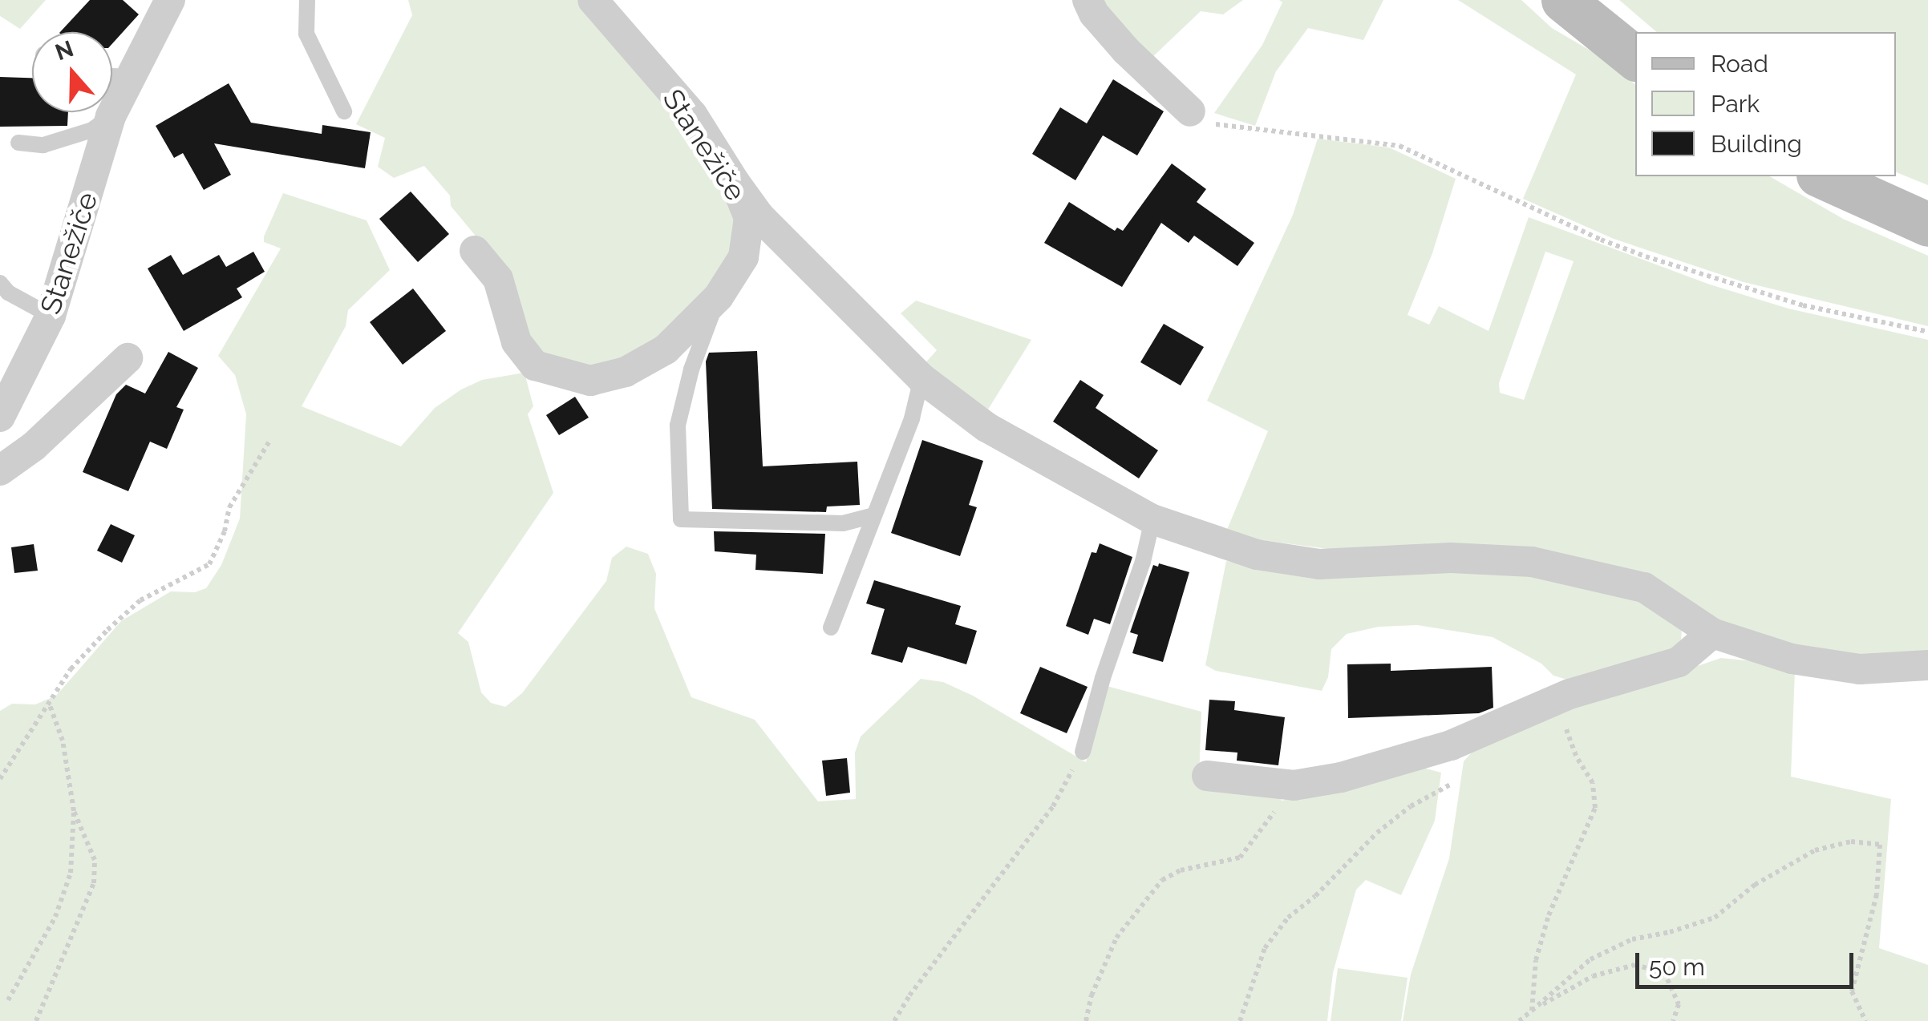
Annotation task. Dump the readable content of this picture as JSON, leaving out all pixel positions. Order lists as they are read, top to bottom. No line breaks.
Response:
{"streets":{"street":["Stanežiče"]},"legend":["Road","Park","Building"],"scale_bar":"50 m","north":"top"}
